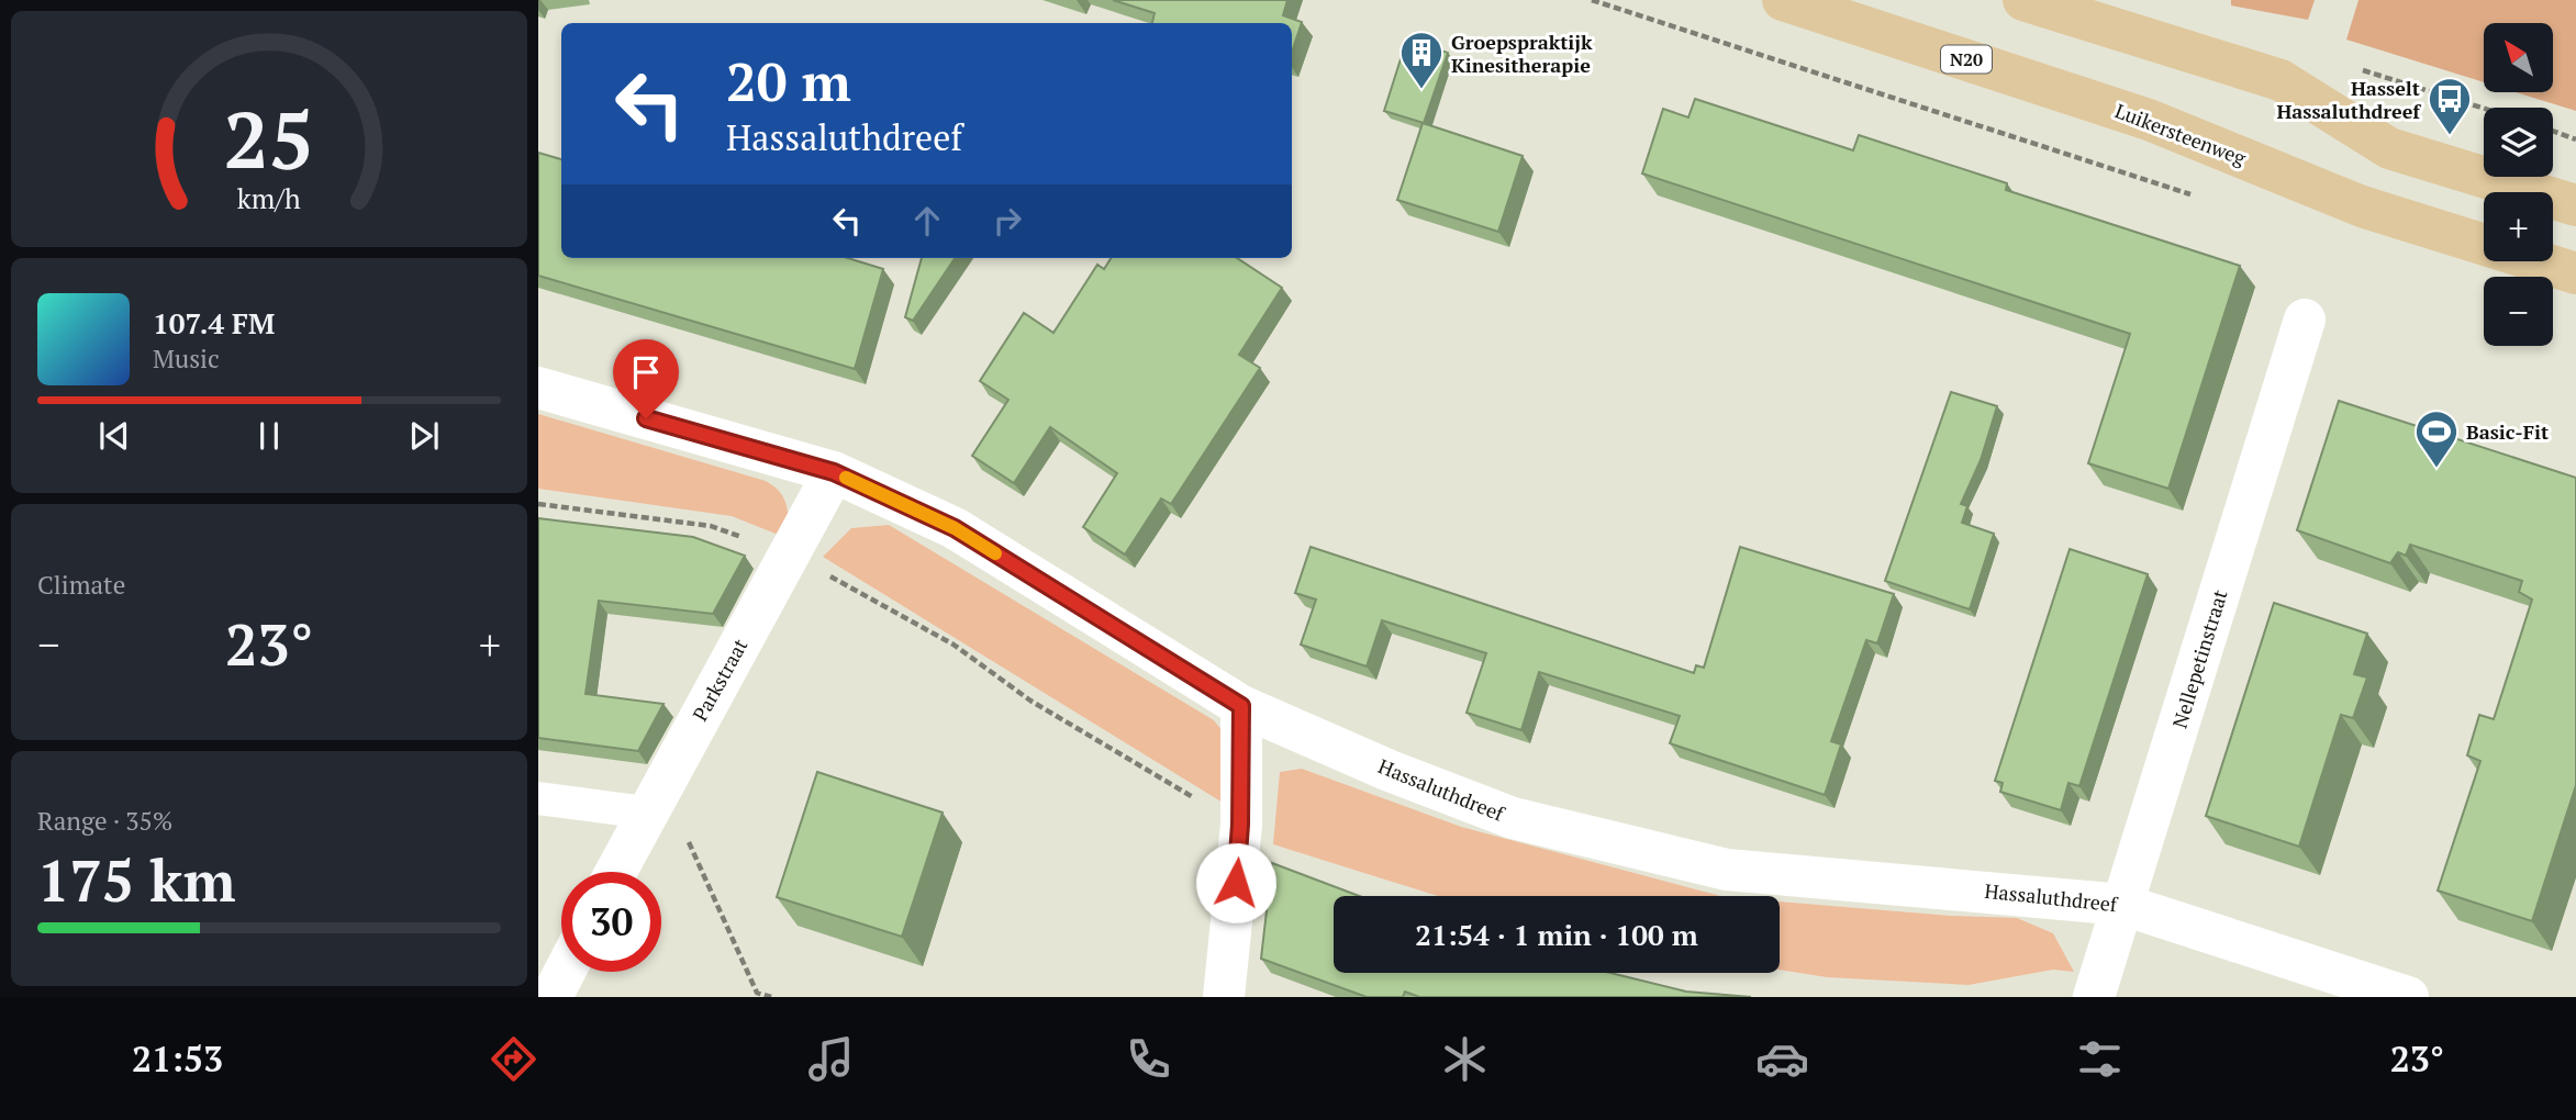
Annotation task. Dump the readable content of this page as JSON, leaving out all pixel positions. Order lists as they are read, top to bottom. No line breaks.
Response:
{"streets":{"main road":["N20","Luikersteenweg"],"street":["Nellepetinstraat","Parkstraat","Hassaluthdreef"]},"crossings":[["Nellepetinstraat","Hassaluthdreef"],["Parkstraat","Hassaluthdreef"]],"places":{"building":["Groepspraktijk Kinesitherapie"],"bus stop":["Hasselt Hassaluthdreef"],"sports":["Basic-Fit"]},"north":"top left","page":{"map_buttons":["+","−"],"turn":["20 m","Hassaluthdreef"],"song":["107.4 FM","Music"],"tile":["Climate",["Range · 35%","175 km"]],"heat":["−","23°","+"],"limit":"30","trip":"21:54 · 1 min · 100 m","tabs":["21:53","23°"],"gauge":["25","km/h"]}}
